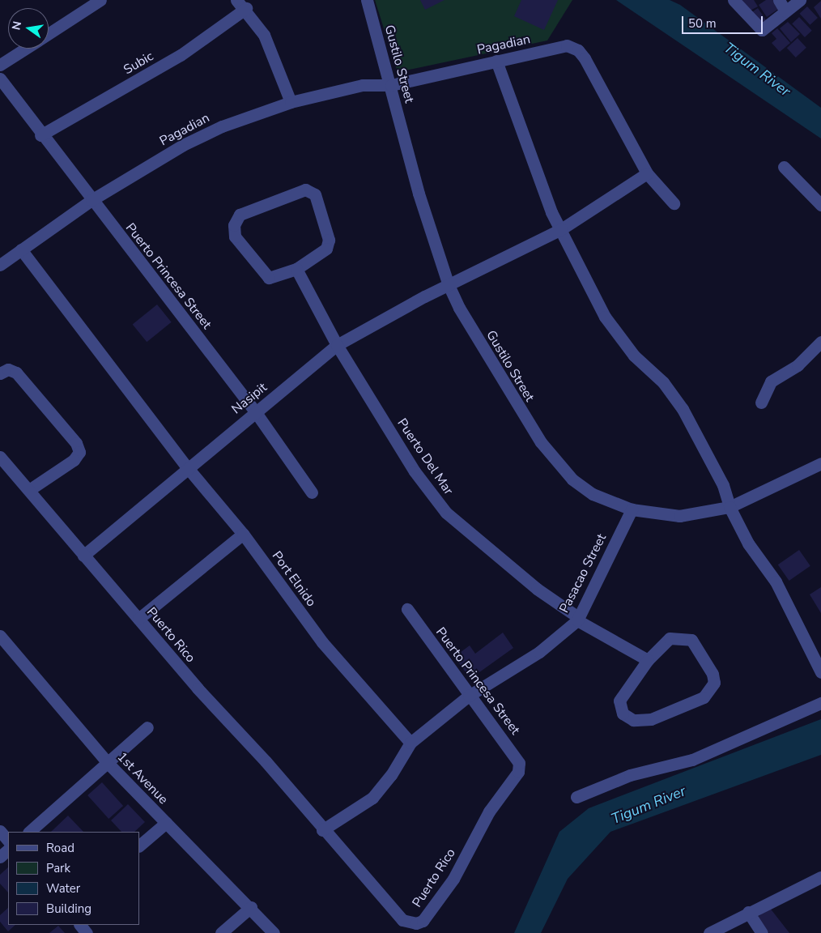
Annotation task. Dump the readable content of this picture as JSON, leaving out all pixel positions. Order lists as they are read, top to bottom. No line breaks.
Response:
{"streets":{"street":["Pagadian","Subic","Gustilo Street","Puerto Princesa Street","Nasipit","Puerto Del Mar","Pasacao Street","Port Elnido","Puerto Rico","1st Avenue"]},"crossings":[["Pagadian","Gustilo Street"],["Pagadian","Puerto Princesa Street"],["Pagadian","Port Elnido"],["Subic","Puerto Princesa Street"],["Gustilo Street","Nasipit"],["Gustilo Street","Pasacao Street"],["Puerto Princesa Street","Nasipit"],["Puerto Princesa Street","Pasacao Street"],["Puerto Princesa Street","Puerto Rico"],["Nasipit","Puerto Del Mar"],["Nasipit","Port Elnido"],["Nasipit","Puerto Rico"],["Puerto Del Mar","Pasacao Street"]],"water":["Tigum River"],"legend":["Road","Park","Water","Building"],"scale_bar":"50 m","north":"left"}
